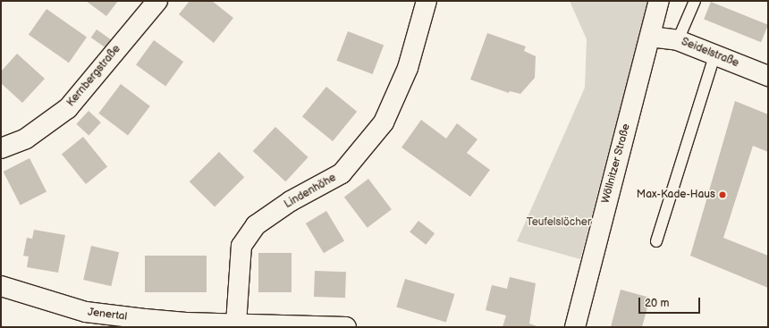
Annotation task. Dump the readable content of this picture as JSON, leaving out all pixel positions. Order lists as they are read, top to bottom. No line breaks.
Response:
{"streets":{"street":["Seidelstraße","Kernbergstraße","Wöllnitzer Straße","Lindenhöhe","Jenertal"]},"crossings":[["Seidelstraße","Wöllnitzer Straße"],["Lindenhöhe","Jenertal"]],"parks":["Teufelslöcher"],"places":["Max-Kade-Haus"],"scale_bar":"20 m"}
